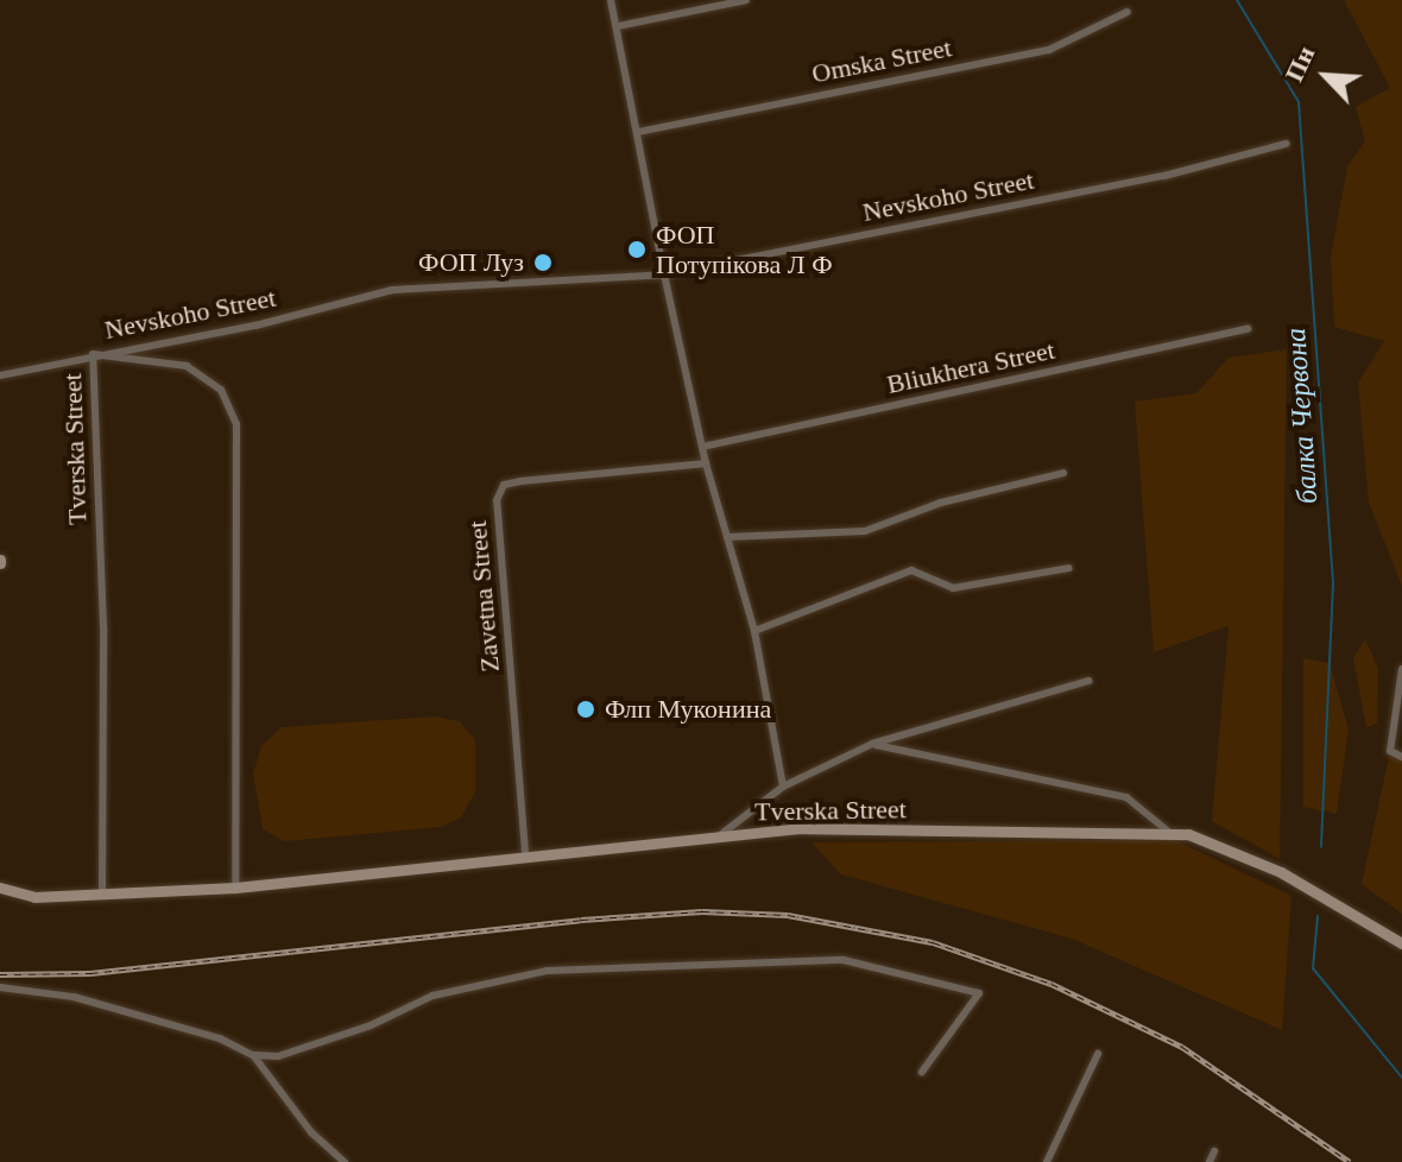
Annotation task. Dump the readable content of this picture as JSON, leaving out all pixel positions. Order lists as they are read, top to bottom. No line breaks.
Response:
{"streets":{"main road":["Tverska Street"],"street":["Omska Street","Nevskoho Street","Bliukhera Street","Zavetna Street"]},"crossings":[["Nevskoho Street","Tverska Street"],["Tverska Street","Zavetna Street"]],"water":["балка Червона"],"places":["ФОП Потупікова Л Ф","ФОП Луз","Флп Муконина"],"north":"top left"}
